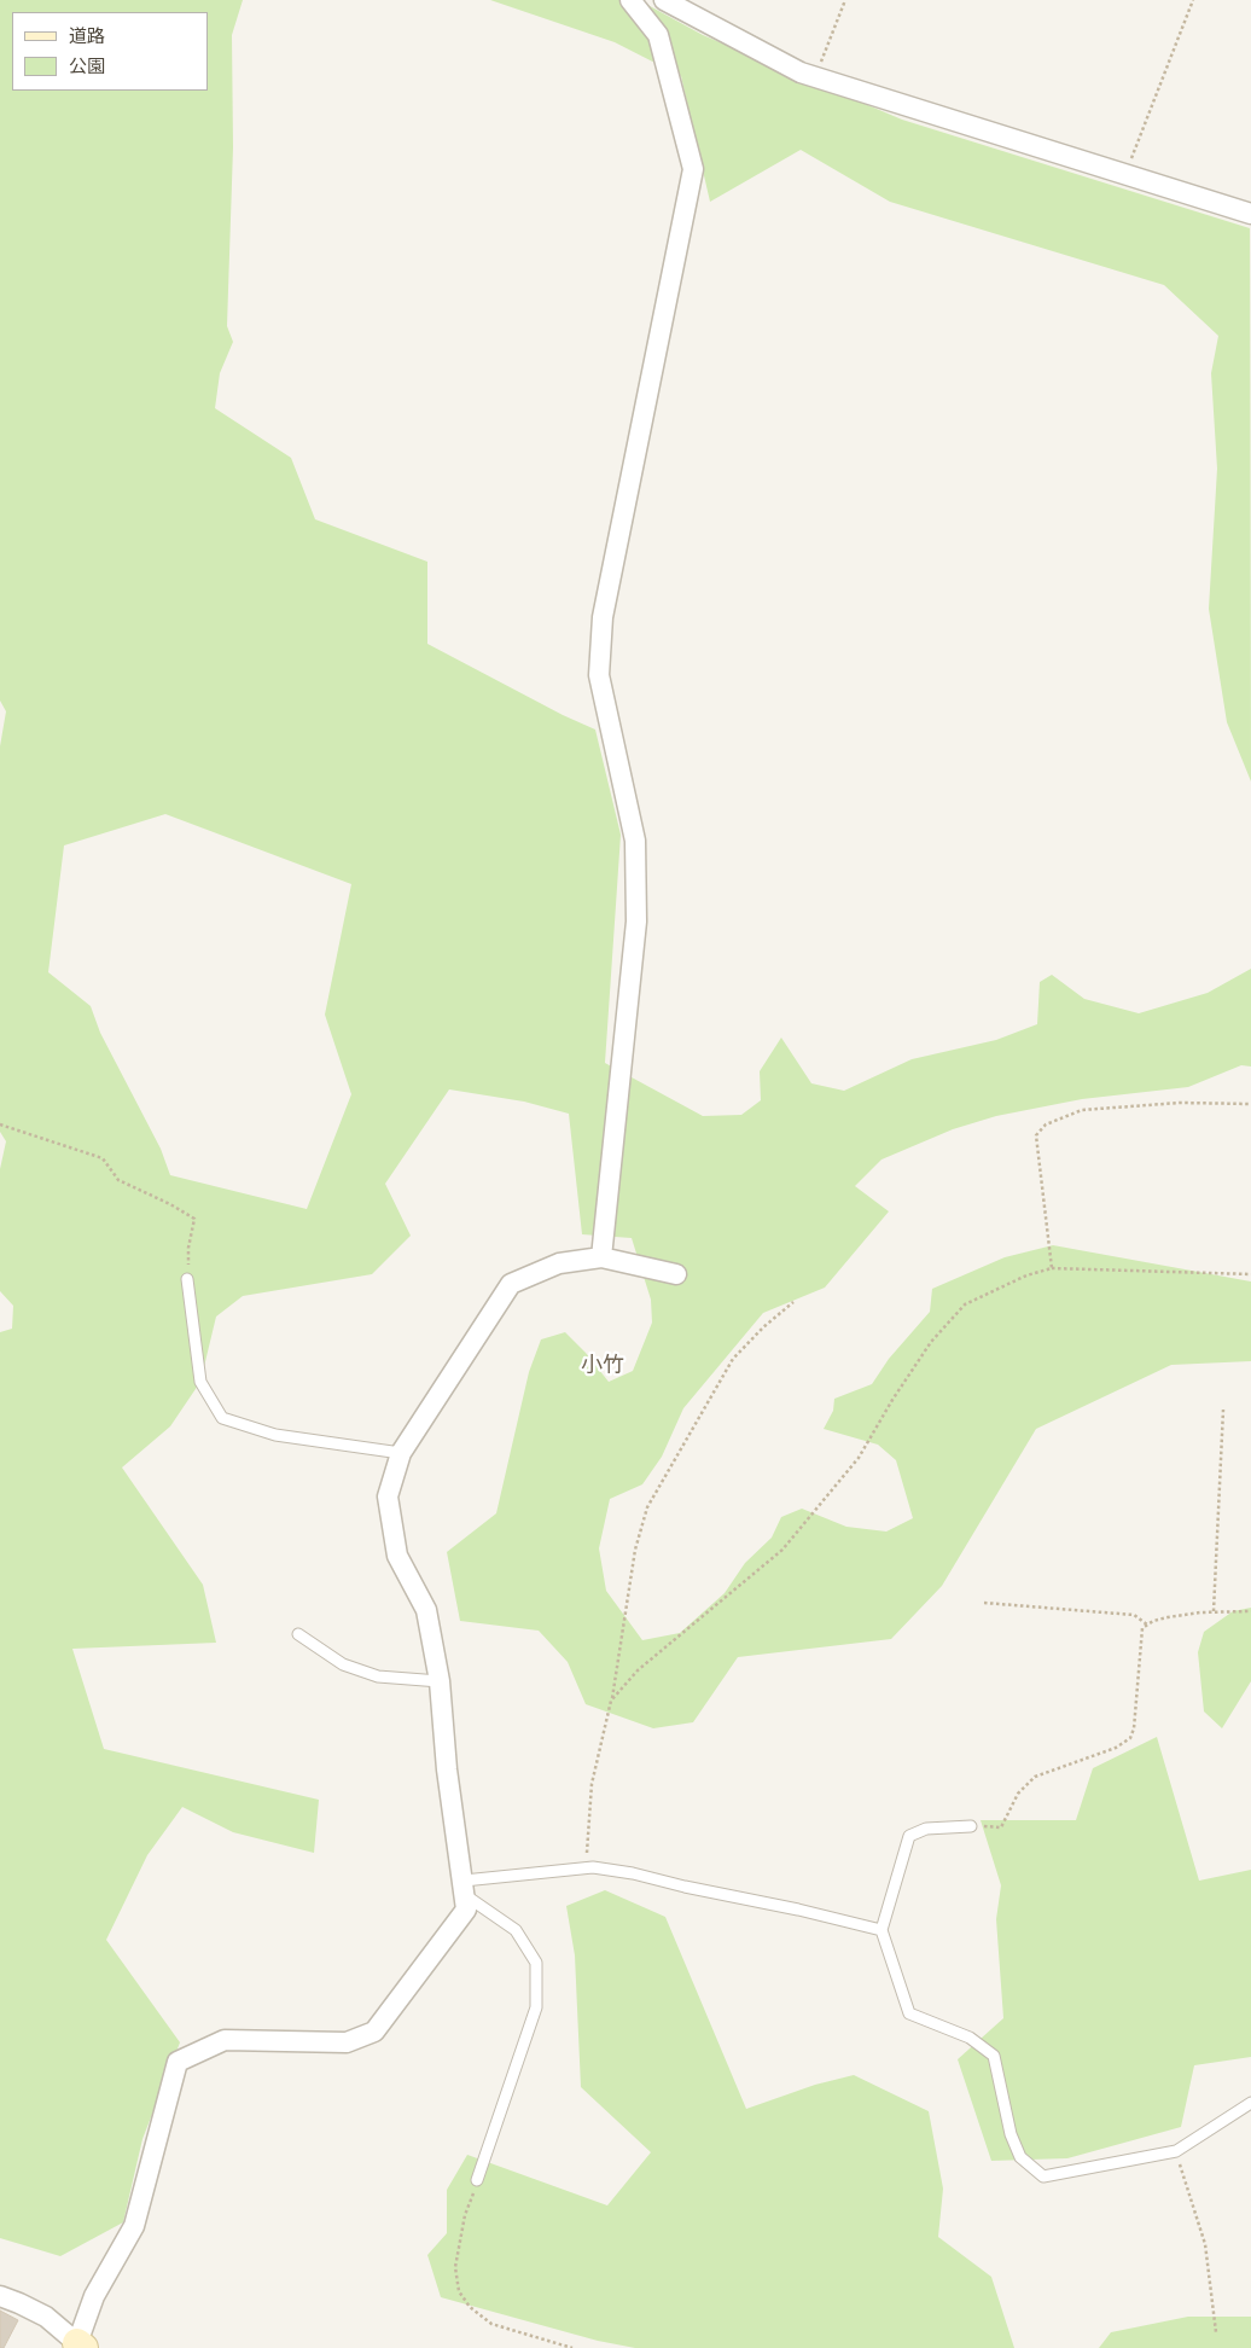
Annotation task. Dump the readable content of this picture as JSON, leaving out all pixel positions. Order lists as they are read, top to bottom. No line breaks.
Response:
{"districts":["小竹"],"legend":["道路","公園"]}
